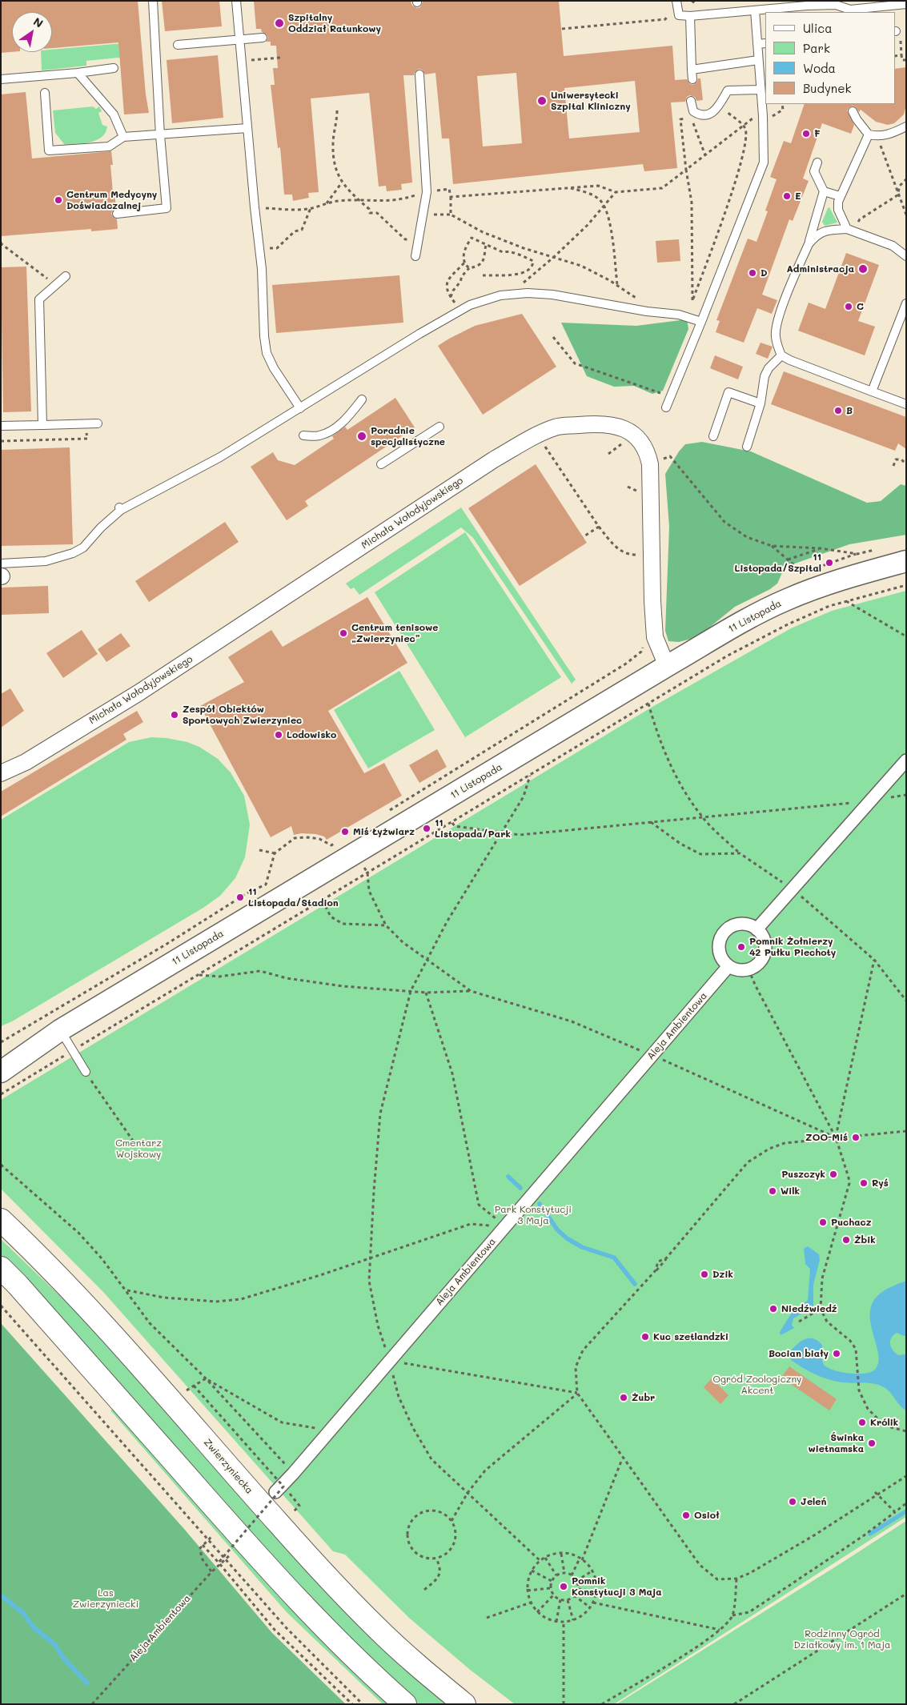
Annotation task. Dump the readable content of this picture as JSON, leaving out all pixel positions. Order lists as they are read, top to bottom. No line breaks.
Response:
{"streets":{"main road":["Zwierzyniecka"],"street":["Michała Wołodyjowskiego","11 Listopada","Aleja Ambientowa"]},"crossings":[["Michała Wołodyjowskiego","11 Listopada"]],"parks":["Cmentarz Wojskowy","Park Konstytucji 3 Maja","Ogród Zoologiczny Akcent","Las Zwierzyniecki","Rodzinny Ogród Działkowy im. 1 Maja"],"places":["Szpitalny Oddział Ratunkowy","Uniwersytecki Szpital Kliniczny","F","E","Centrum Medycyny Doświadczalnej","Administracja","D","C","B","Poradnie specjalistyczne","11 Listopada/Szpital","Centrum tenisowe „Zwierzyniec”","Zespół Obiektów Sportowych Zwierzyniec","Lodowisko","11 Listopada/Park","Miś Łyżwiarz","11 Listopada/Stadion","Pomnik Żołnierzy 42 Pułku Piechoty","ZOO-Miś","Puszczyk","Ryś","Wilk","Puchacz","Żbik","Dzik","Niedźwiedź","Kuc szetlandzki","Bocian biały","Żubr","Królik","Świnka wietnamska","Jeleń","Osioł","Pomnik Konstytucji 3 Maja"],"legend":["Ulica","Park","Woda","Budynek"],"north":"top right"}
